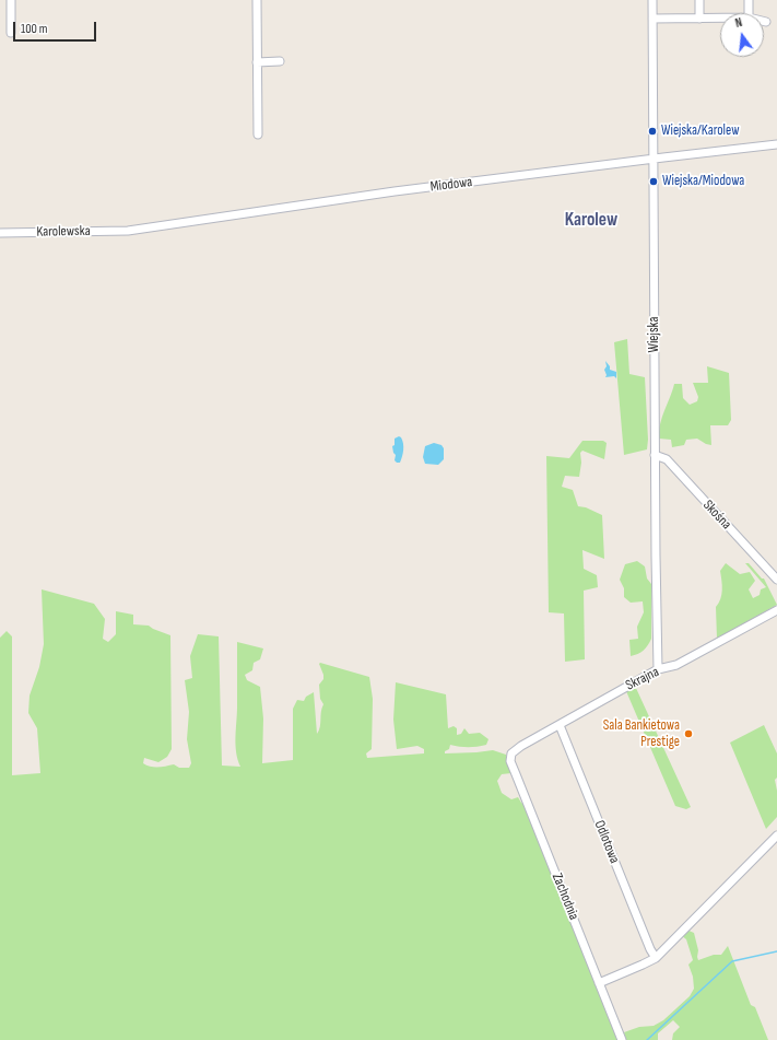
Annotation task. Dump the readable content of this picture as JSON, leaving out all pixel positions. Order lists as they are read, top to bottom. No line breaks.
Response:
{"streets":{"street":["Miodowa","Karolewska","Wiejska","Skośna","Skrajna","Odlotowa","Zachodnia"]},"crossings":[["Miodowa","Karolewska"],["Miodowa","Wiejska"],["Wiejska","Skośna"],["Wiejska","Skrajna"],["Skrajna","Odlotowa"],["Skrajna","Zachodnia"]],"districts":["Karolew"],"places":["Wiejska/Karolew","Wiejska/Miodowa","Sala Bankietowa Prestige"],"scale_bar":"100 m","north":"top"}
